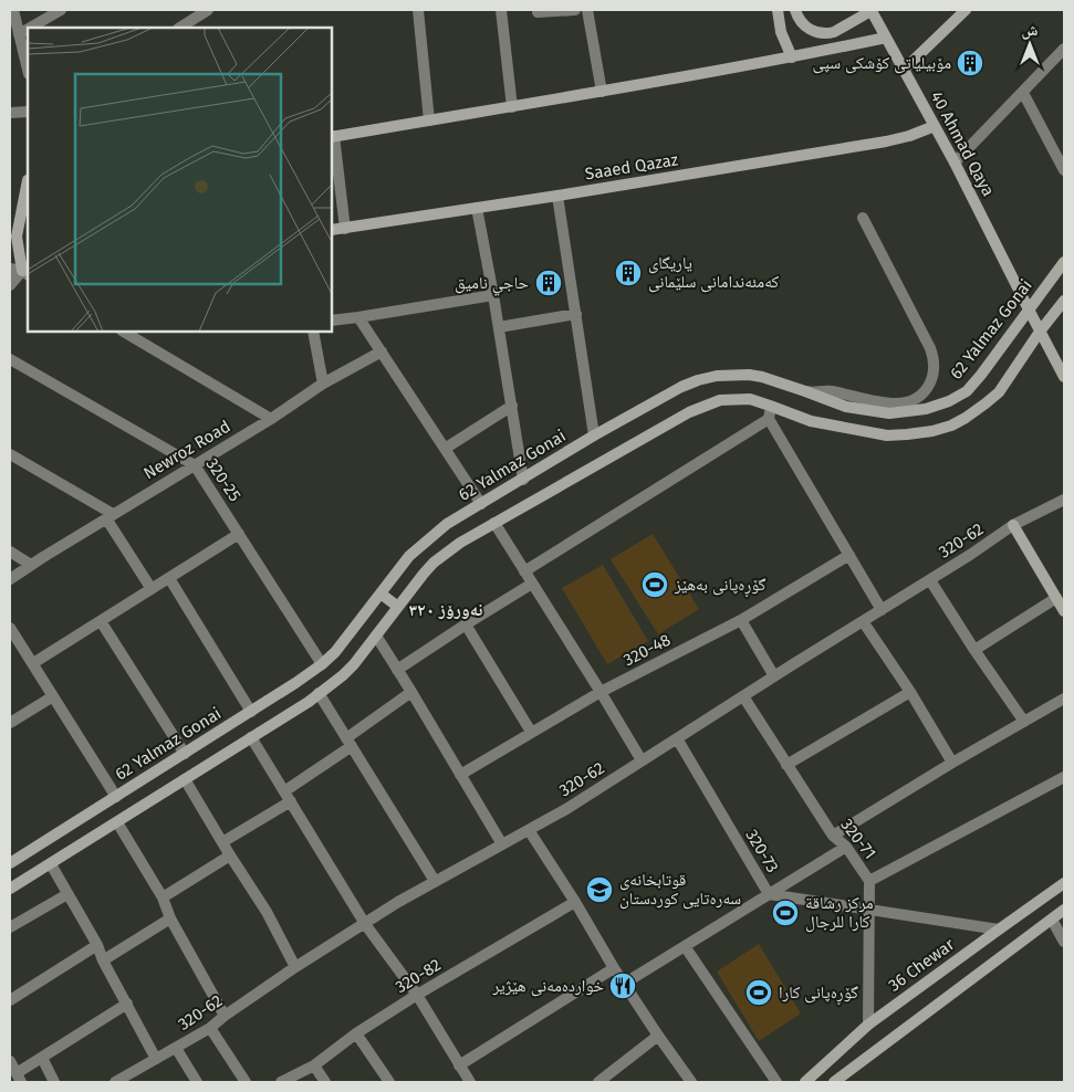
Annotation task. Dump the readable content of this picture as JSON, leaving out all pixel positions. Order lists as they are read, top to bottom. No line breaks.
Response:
{"streets":{"street":["40 Ahmad Qaya","Saaed Qazaz","62 Yalmaz Gonai","Newroz Road","320-25","320-62","320-48","320-71","320-73","36 Chewar","320-82"]},"crossings":[["40 Ahmad Qaya","Saaed Qazaz"],["40 Ahmad Qaya","62 Yalmaz Gonai"],["62 Yalmaz Gonai","320-25"],["Newroz Road","320-25"],["320-62","320-71"],["320-62","320-73"],["320-71","320-73"],["320-71","36 Chewar"],["320-73","36 Chewar"]],"districts":["نەورۆز ٣٢٠"],"places":{"building":["مۆبیلیاتی کۆشکی سپی","یاریگای کەمئەندامانی سلێمانی","حاجي ناميق"],"sports":["گۆڕەپانی بەهێز","مركز رشاقة كارا للرجال","گۆڕەپانی کارا"],"school or university":["قوتابخانەی سەرەتایی کوردستان"],"restaurant":["خواردەمەنی هێژیر"]},"north":"top"}
